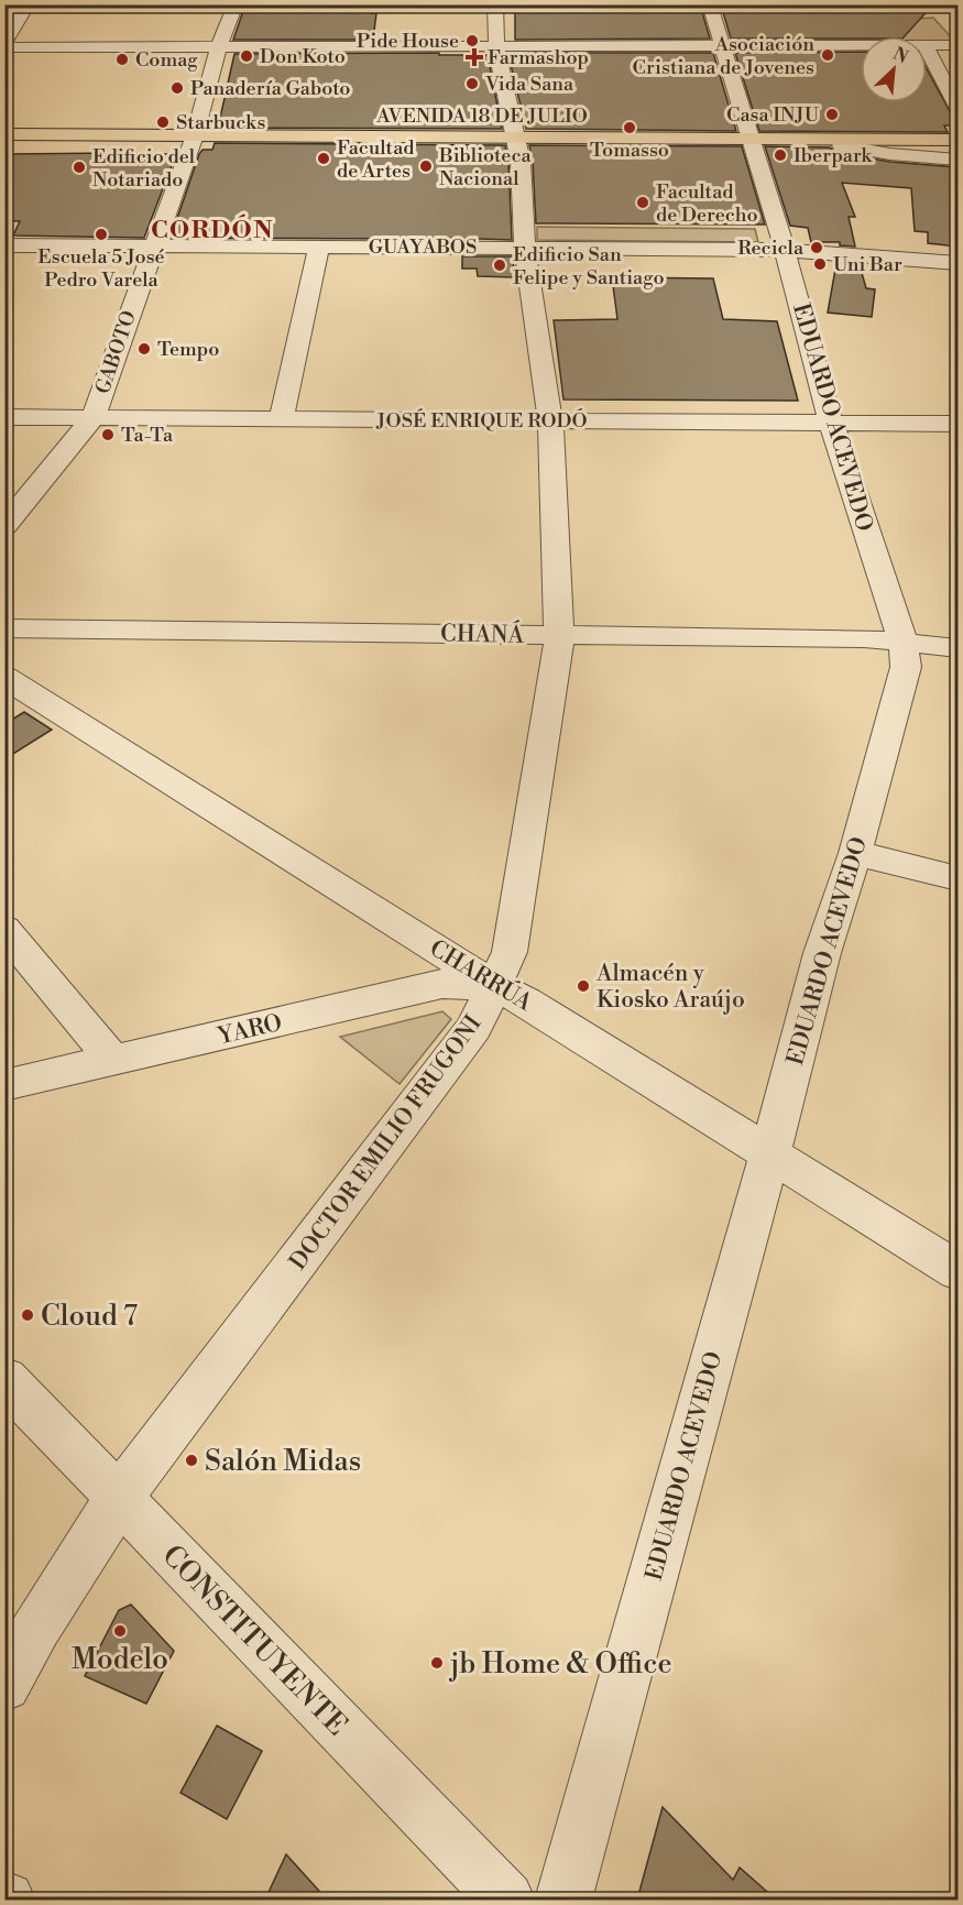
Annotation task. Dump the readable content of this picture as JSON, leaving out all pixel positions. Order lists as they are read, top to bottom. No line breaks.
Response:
{"streets":{"main road":["AVENIDA 18 DE JULIO"],"street":["GUAYABOS","GABOTO","EDUARDO ACEVEDO","JOSÉ ENRIQUE RODÓ","CHANÁ","CHARRÚA","YARO","DOCTOR EMILIO FRUGONI","CONSTITUYENTE"]},"crossings":[["AVENIDA 18 DE JULIO","GABOTO"],["AVENIDA 18 DE JULIO","EDUARDO ACEVEDO"],["AVENIDA 18 DE JULIO","DOCTOR EMILIO FRUGONI"],["GUAYABOS","GABOTO"],["GUAYABOS","EDUARDO ACEVEDO"],["GUAYABOS","DOCTOR EMILIO FRUGONI"],["GABOTO","JOSÉ ENRIQUE RODÓ"],["EDUARDO ACEVEDO","JOSÉ ENRIQUE RODÓ"],["EDUARDO ACEVEDO","CHANÁ"],["EDUARDO ACEVEDO","CHARRÚA"],["JOSÉ ENRIQUE RODÓ","DOCTOR EMILIO FRUGONI"],["CHANÁ","DOCTOR EMILIO FRUGONI"],["CHARRÚA","YARO"],["CHARRÚA","DOCTOR EMILIO FRUGONI"],["YARO","DOCTOR EMILIO FRUGONI"],["DOCTOR EMILIO FRUGONI","CONSTITUYENTE"]],"districts":["CORDÓN"],"places":{"other":["Pide House","Asociación Cristiana de Jovenes","Don Koto","Comag","Vida Sana","Panadería Gaboto","Casa INJU","Starbucks","Tomasso","Iberpark","Facultad de Artes","Biblioteca Nacional","Edificio del Notariado","Facultad de Derecho","Escuela 5 José Pedro Varela","Recicla","Uni Bar","Edificio San Felipe y Santiago","Tempo","Ta-Ta","Almacén y Kiosko Araújo","Cloud 7","Salón Midas","Modelo","jb Home & Office"],"health":["Farmashop"]},"north":"top right"}
